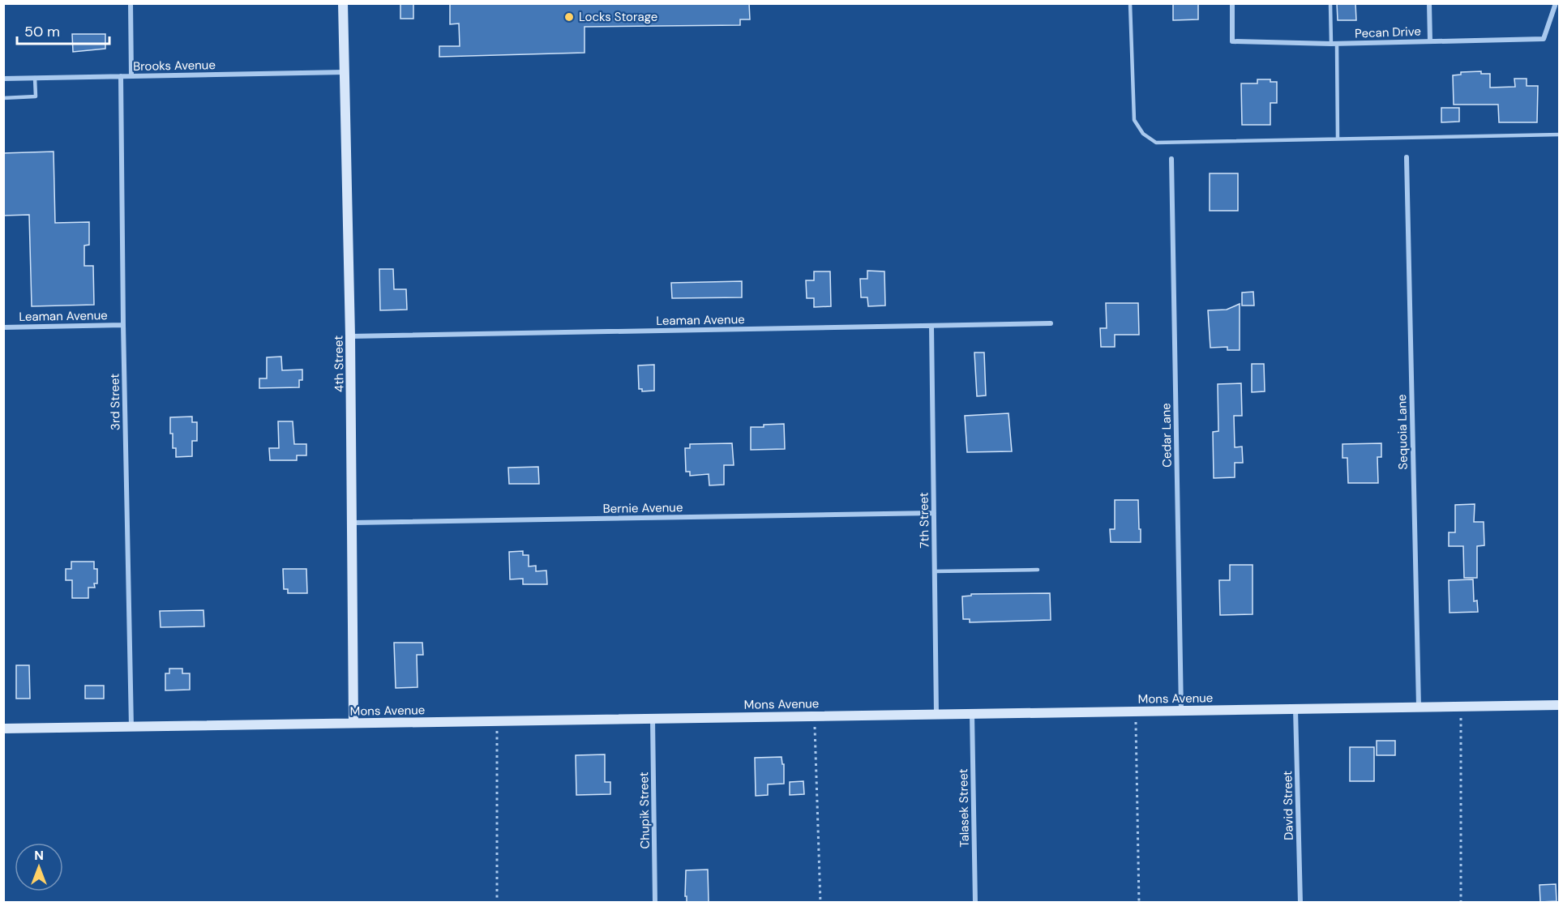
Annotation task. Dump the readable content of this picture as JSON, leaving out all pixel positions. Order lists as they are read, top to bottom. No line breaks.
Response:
{"streets":{"street":["Pecan Drive","Brooks Avenue","Leaman Avenue","4th Street","3rd Street","Sequoia Lane","Cedar Lane","Bernie Avenue","7th Street","Mons Avenue","David Street","Talasek Street","Chupik Street"]},"crossings":[["Brooks Avenue","4th Street"],["Brooks Avenue","3rd Street"],["Leaman Avenue","4th Street"],["Leaman Avenue","3rd Street"],["Leaman Avenue","7th Street"],["4th Street","Bernie Avenue"],["4th Street","Mons Avenue"],["3rd Street","Mons Avenue"],["Sequoia Lane","Mons Avenue"],["Cedar Lane","Mons Avenue"],["Bernie Avenue","7th Street"],["7th Street","Mons Avenue"],["Mons Avenue","David Street"],["Mons Avenue","Talasek Street"],["Mons Avenue","Chupik Street"]],"places":["Locks Storage"],"scale_bar":"50 m","north":"top"}
